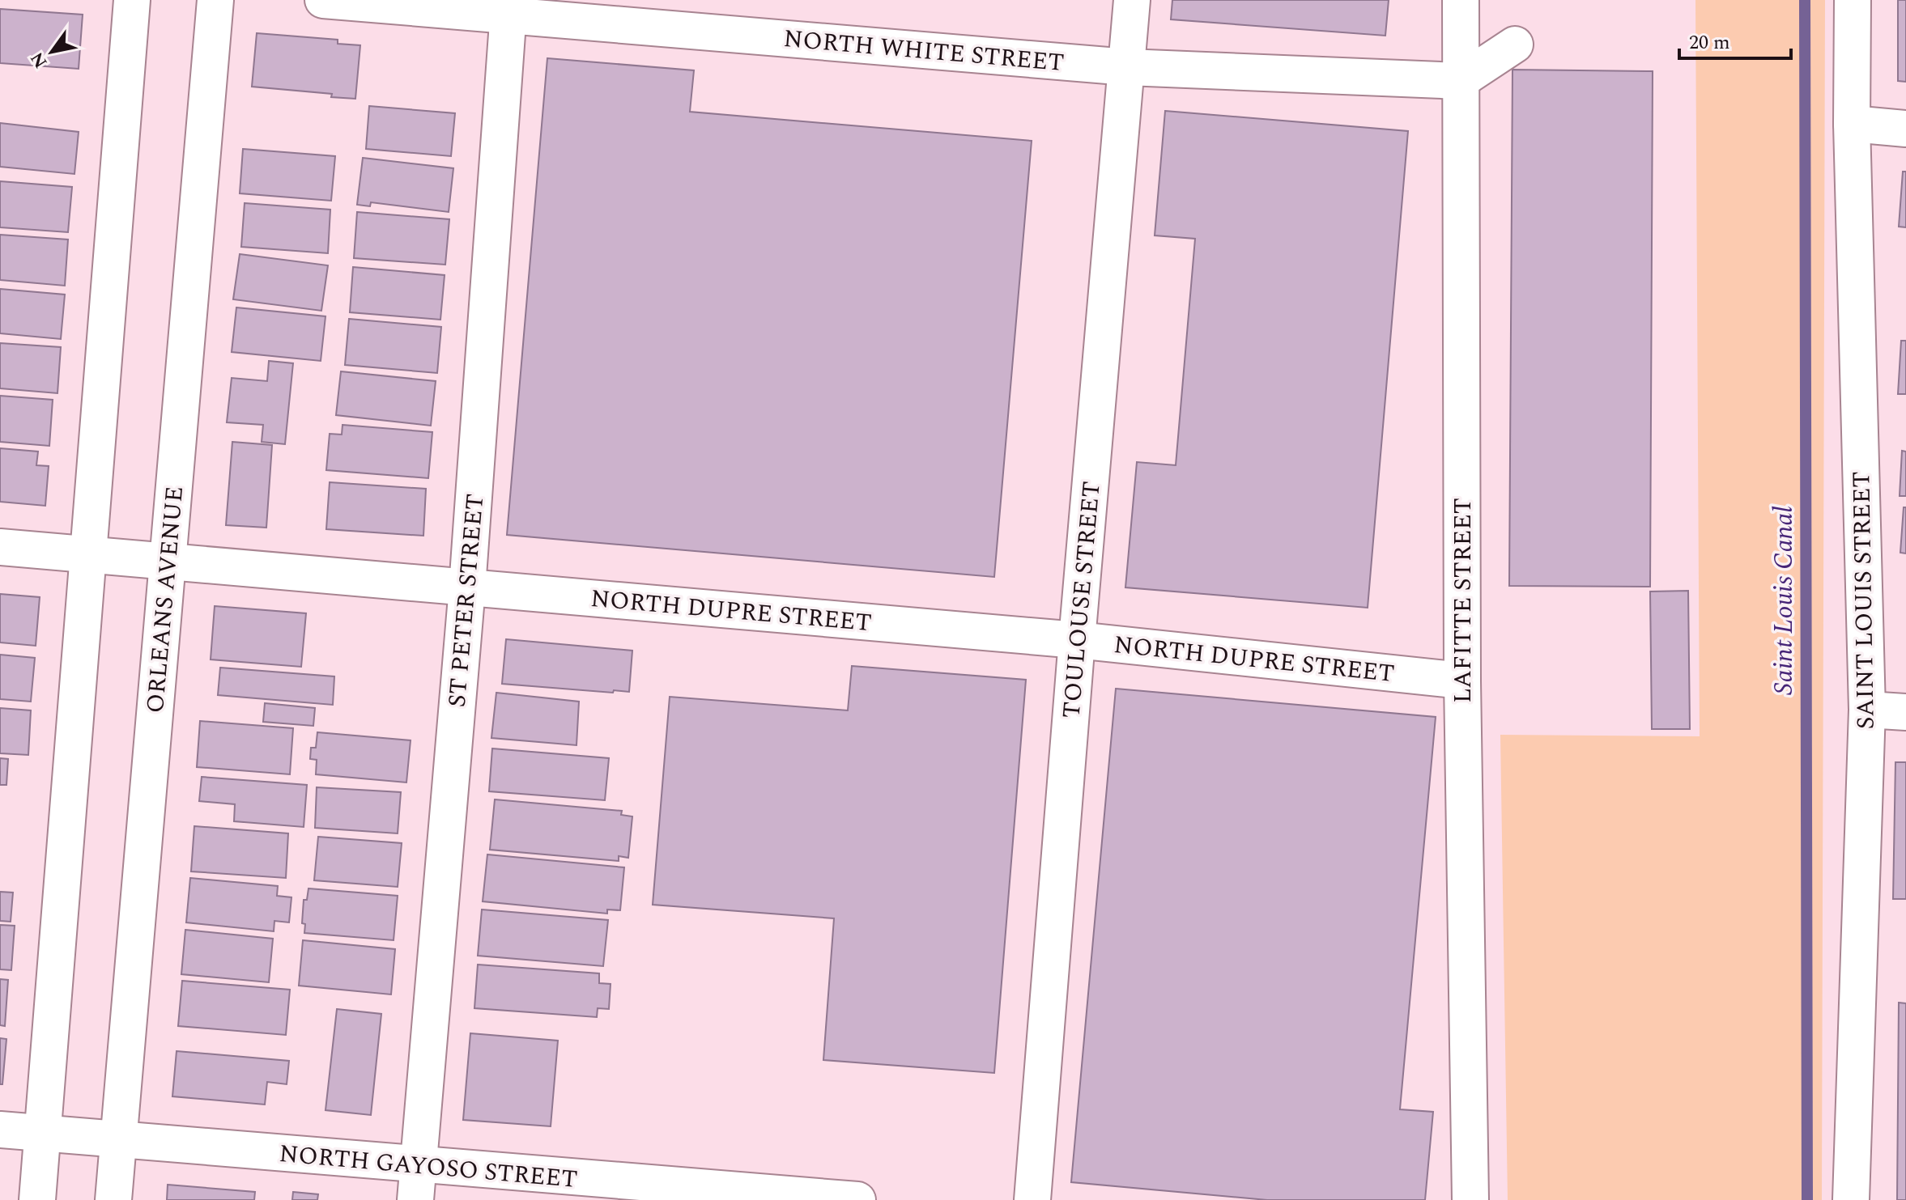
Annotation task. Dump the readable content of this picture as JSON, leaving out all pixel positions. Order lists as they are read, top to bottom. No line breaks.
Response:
{"streets":{"street":["NORTH WHITE STREET","ORLEANS AVENUE","TOULOUSE STREET","ST PETER STREET","LAFITTE STREET","SAINT LOUIS STREET","NORTH DUPRE STREET","NORTH GAYOSO STREET"]},"crossings":[["NORTH WHITE STREET","TOULOUSE STREET"],["NORTH WHITE STREET","ST PETER STREET"],["NORTH WHITE STREET","LAFITTE STREET"],["ORLEANS AVENUE","NORTH DUPRE STREET"],["ORLEANS AVENUE","NORTH GAYOSO STREET"],["TOULOUSE STREET","NORTH DUPRE STREET"],["ST PETER STREET","NORTH DUPRE STREET"],["ST PETER STREET","NORTH GAYOSO STREET"],["LAFITTE STREET","NORTH DUPRE STREET"]],"water":["Saint Louis Canal"],"scale_bar":"20 m","north":"bottom left"}
